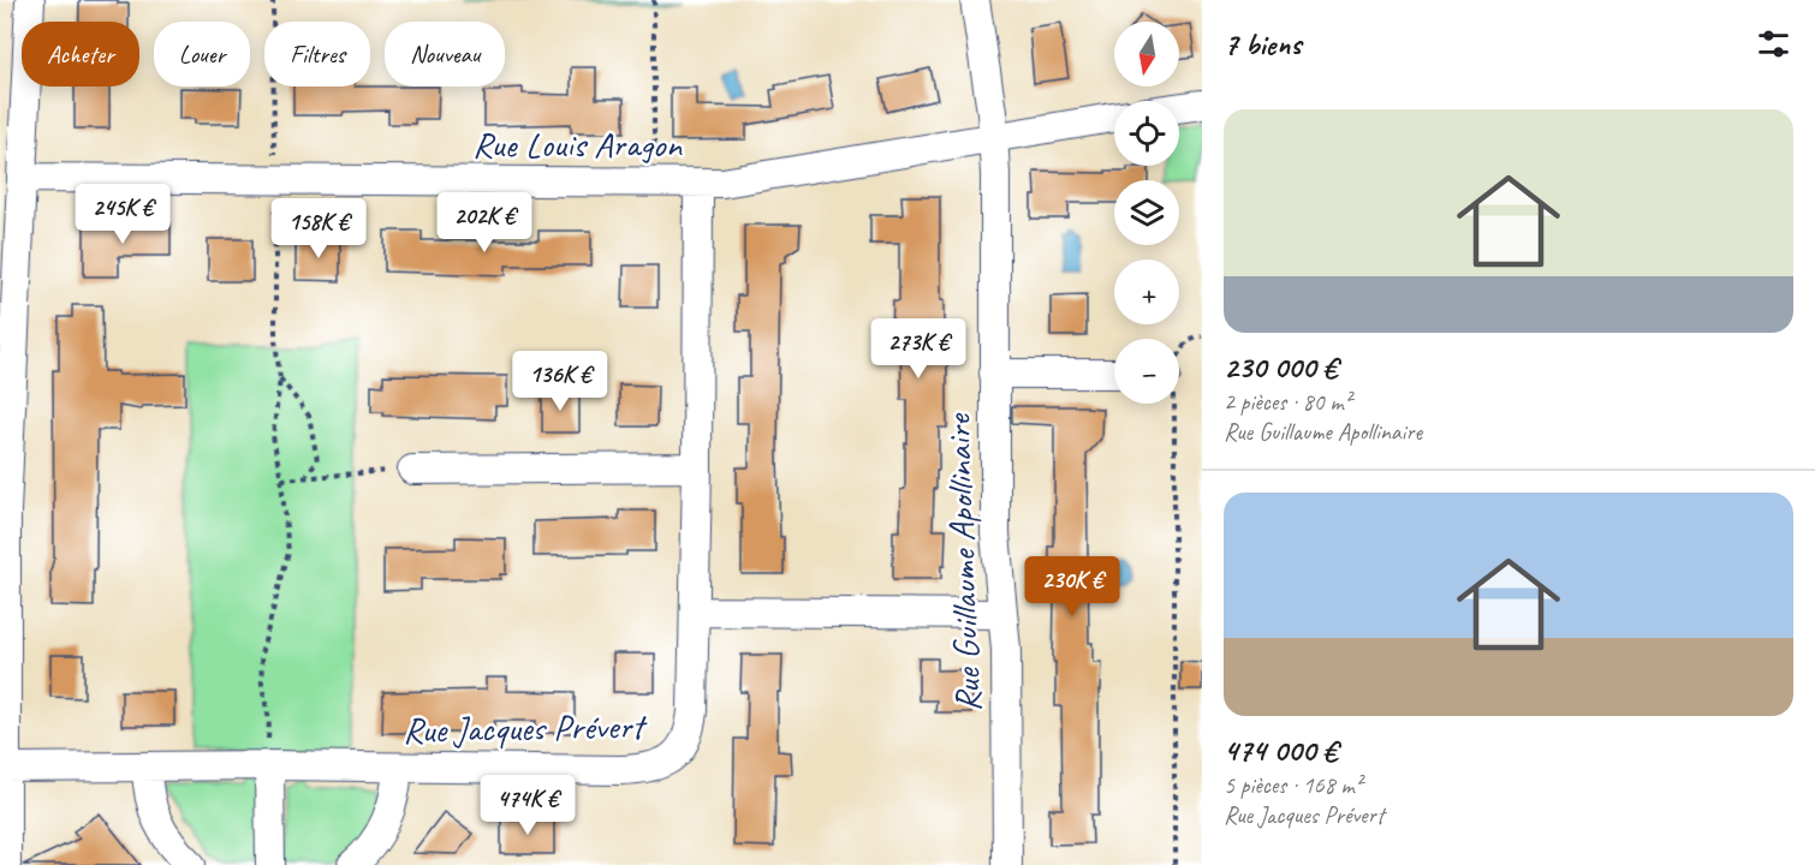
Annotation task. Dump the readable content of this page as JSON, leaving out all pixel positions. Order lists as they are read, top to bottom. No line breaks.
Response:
{"streets":{"street":["Rue Louis Aragon","Rue Guillaume Apollinaire","Rue Jacques Prévert"]},"crossings":[["Rue Louis Aragon","Rue Guillaume Apollinaire"],["Rue Louis Aragon","Rue Jacques Prévert"]],"north":"bottom","page":{"heading":"7 biens","map_buttons":["+","−"],"chip":["Acheter","Louer","Filtres","Nouveau"],"list":[{"name":"230 000 €","note":"2 pièces · 80 m² · Rue Guillaume Apollinaire"},{"name":"474 000 €","note":"5 pièces · 168 m² · Rue Jacques Prévert"}],"price":["245K €","202K €","158K €","273K €","136K €","230K €","474K €"]}}
